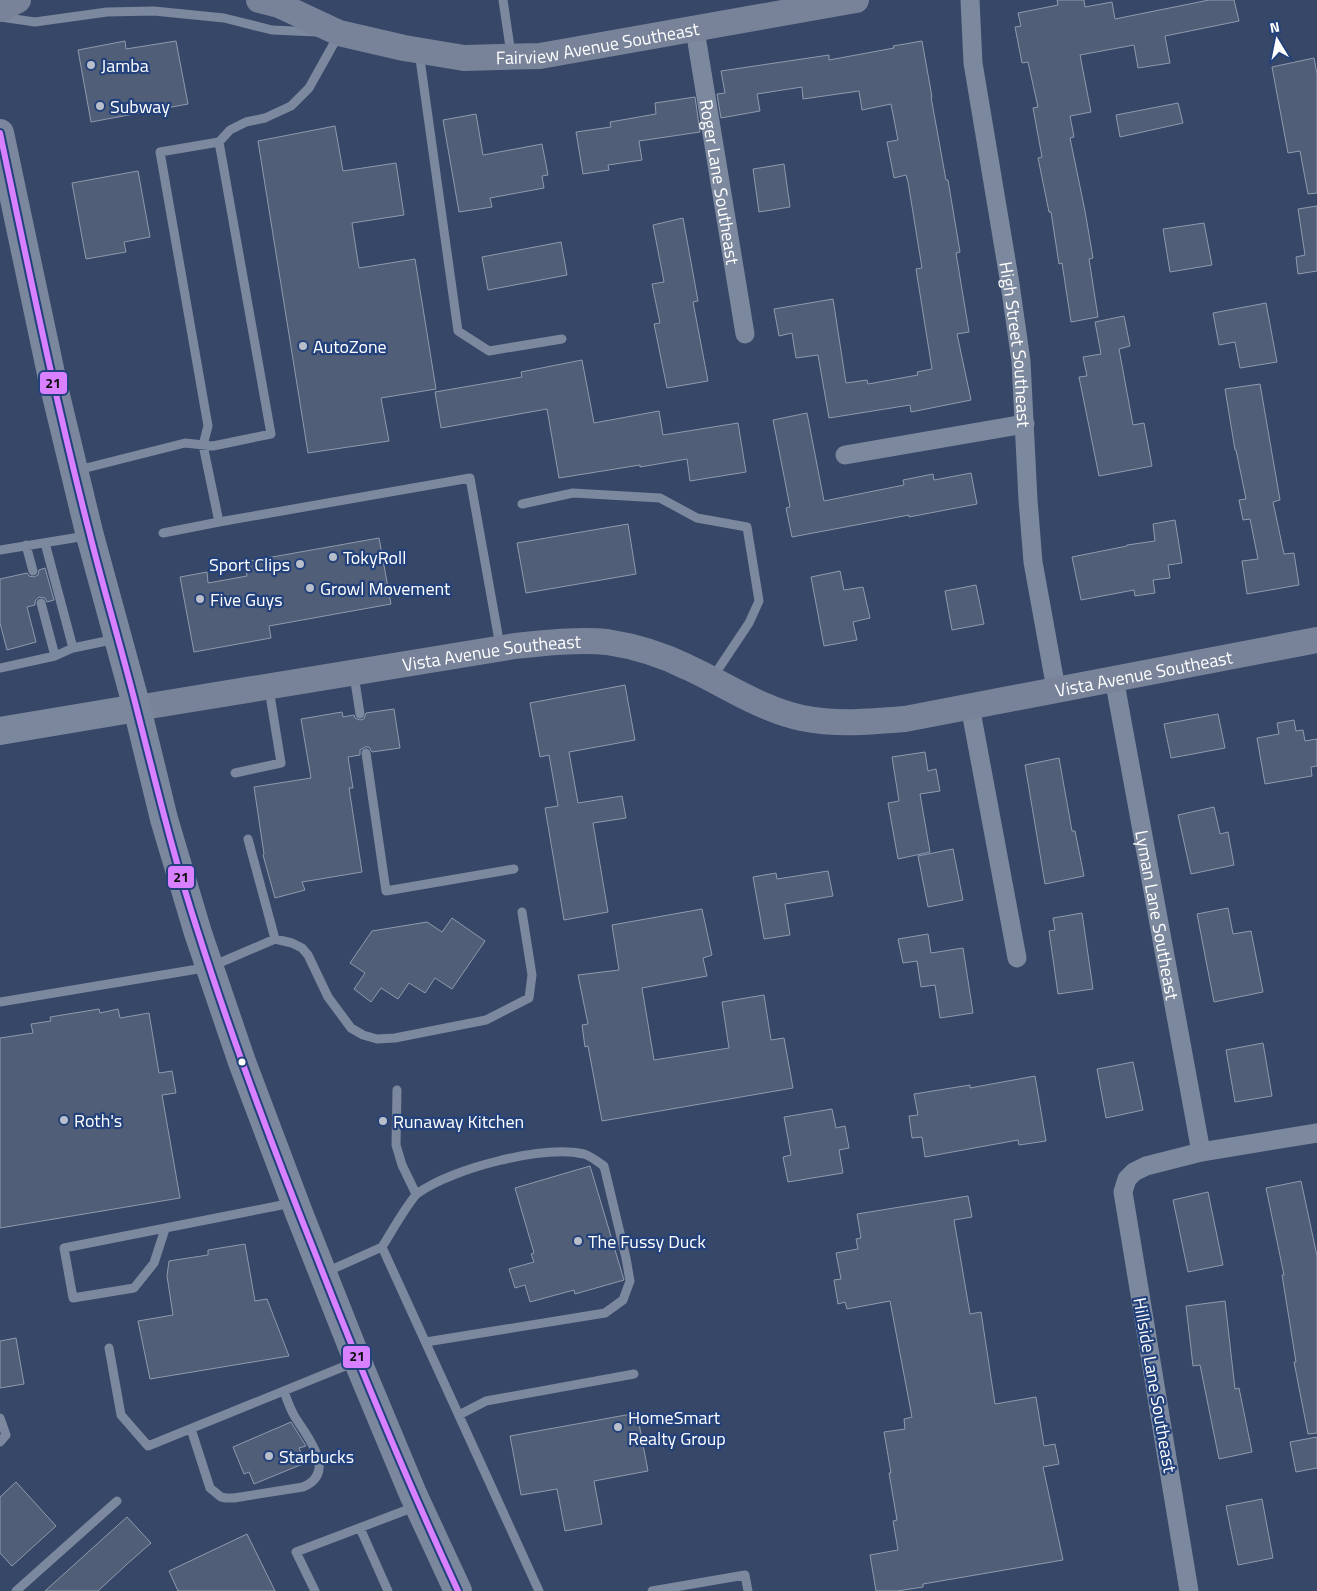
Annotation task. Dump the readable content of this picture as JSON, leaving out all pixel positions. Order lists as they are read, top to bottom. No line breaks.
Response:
{"streets":{"main road":["Fairview Avenue Southeast","Vista Avenue Southeast"],"street":["Roger Lane Southeast","High Street Southeast","Lyman Lane Southeast","Hillside Lane Southeast"]},"crossings":[["Fairview Avenue Southeast","Roger Lane Southeast"],["High Street Southeast","Vista Avenue Southeast"],["Vista Avenue Southeast","Lyman Lane Southeast"],["Lyman Lane Southeast","Hillside Lane Southeast"]],"places":["Jamba","Subway","AutoZone","TokyRoll","Sport Clips","Growl Movement","Five Guys","Roth's","Runaway Kitchen","The Fussy Duck","HomeSmart Realty Group","Starbucks"],"lines":["transit line 21"],"north":"top"}
